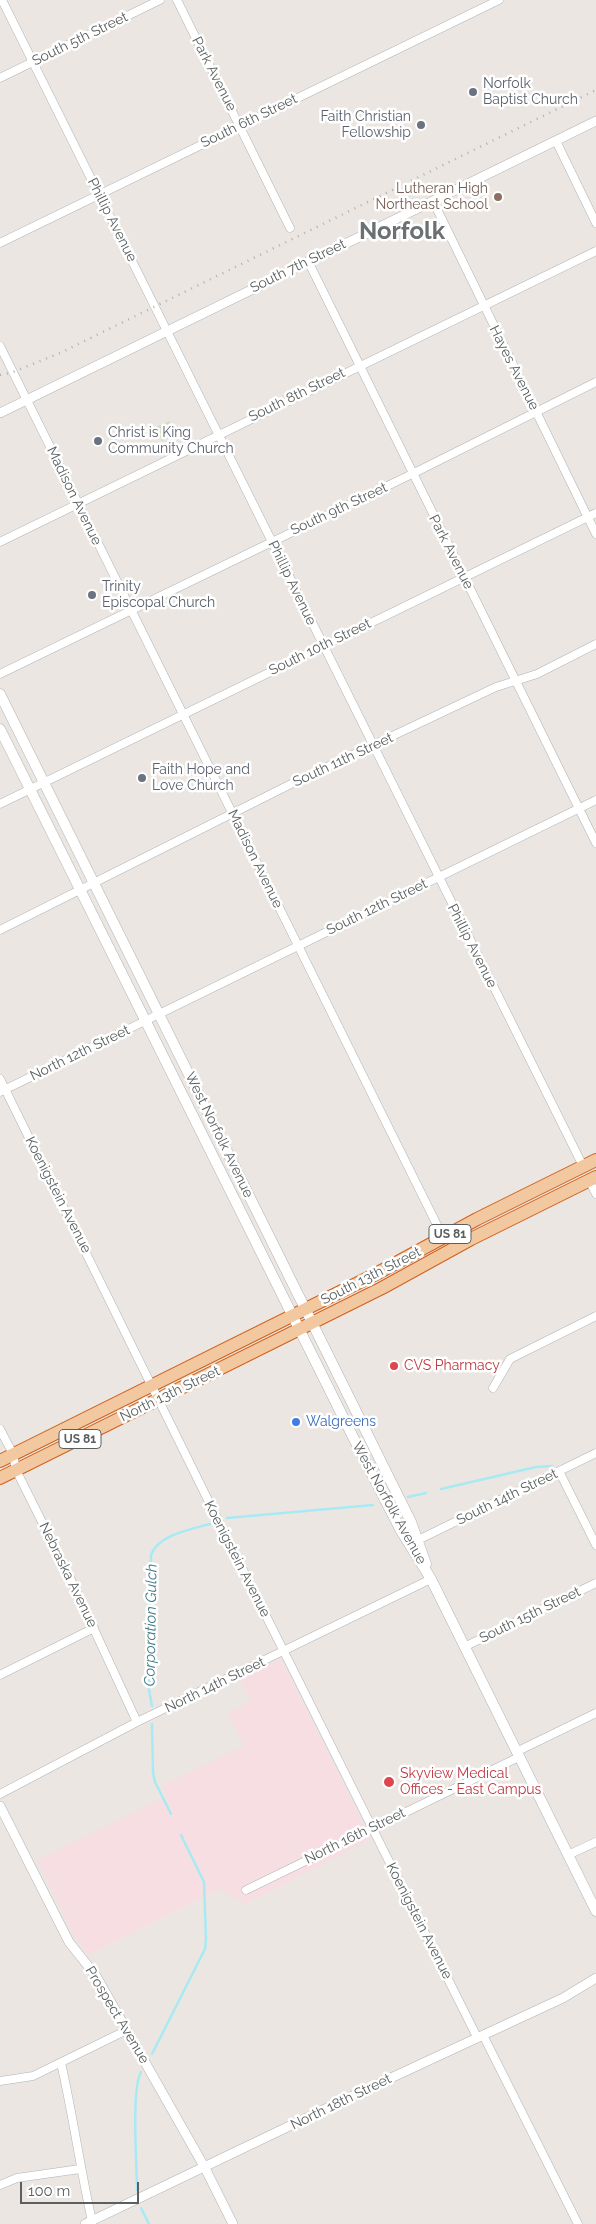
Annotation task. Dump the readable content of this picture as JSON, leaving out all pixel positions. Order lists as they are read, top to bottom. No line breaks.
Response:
{"streets":{"highway":["US 81","South 13th Street","North 13th Street"],"main road":["West Norfolk Avenue"],"street":["South 5th Street","Park Avenue","South 6th Street","Phillip Avenue","South 7th Street","Hayes Avenue","South 8th Street","Madison Avenue","South 9th Street","South 10th Street","South 11th Street","South 12th Street","North 12th Street","Koenigstein Avenue","South 14th Street","Nebraska Avenue","South 15th Street","North 14th Street","North 16th Street","Prospect Avenue","North 18th Street"]},"crossings":[["South 5th Street","Phillip Avenue"],["Park Avenue","South 6th Street"],["Park Avenue","South 7th Street"],["Park Avenue","South 8th Street"],["Park Avenue","South 9th Street"],["Park Avenue","South 10th Street"],["Park Avenue","South 11th Street"],["Park Avenue","South 12th Street"],["South 6th Street","Phillip Avenue"],["Phillip Avenue","South 7th Street"],["Phillip Avenue","South 8th Street"],["Phillip Avenue","South 9th Street"],["Phillip Avenue","South 10th Street"],["Phillip Avenue","South 11th Street"],["Phillip Avenue","South 12th Street"],["Phillip Avenue","South 13th Street"],["South 7th Street","Hayes Avenue"],["South 7th Street","Madison Avenue"],["Hayes Avenue","South 8th Street"],["Hayes Avenue","South 9th Street"],["Hayes Avenue","South 10th Street"],["South 8th Street","Madison Avenue"],["Madison Avenue","South 9th Street"],["Madison Avenue","South 10th Street"],["Madison Avenue","South 11th Street"],["Madison Avenue","South 12th Street"],["Madison Avenue","South 13th Street"],["South 10th Street","West Norfolk Avenue"],["South 11th Street","West Norfolk Avenue"],["South 12th Street","North 12th Street"],["South 12th Street","West Norfolk Avenue"],["North 12th Street","West Norfolk Avenue"],["North 12th Street","Koenigstein Avenue"],["West Norfolk Avenue","South 13th Street"],["West Norfolk Avenue","North 13th Street"],["West Norfolk Avenue","South 14th Street"],["West Norfolk Avenue","South 15th Street"],["West Norfolk Avenue","North 14th Street"],["West Norfolk Avenue","North 16th Street"],["Koenigstein Avenue","North 13th Street"],["Koenigstein Avenue","North 14th Street"],["Koenigstein Avenue","North 16th Street"],["Koenigstein Avenue","North 18th Street"],["South 13th Street","North 13th Street"],["North 13th Street","Nebraska Avenue"],["Nebraska Avenue","North 14th Street"],["Prospect Avenue","North 18th Street"]],"districts":["Norfolk"],"water":["Corporation Gulch"],"places":["Norfolk Baptist Church","Faith Christian Fellowship","Lutheran High Northeast School","Christ is King Community Church","Trinity Episcopal Church","Faith Hope and Love Church","CVS Pharmacy","Walgreens","Skyview Medical Offices - East Campus"],"scale_bar":"100 m"}
